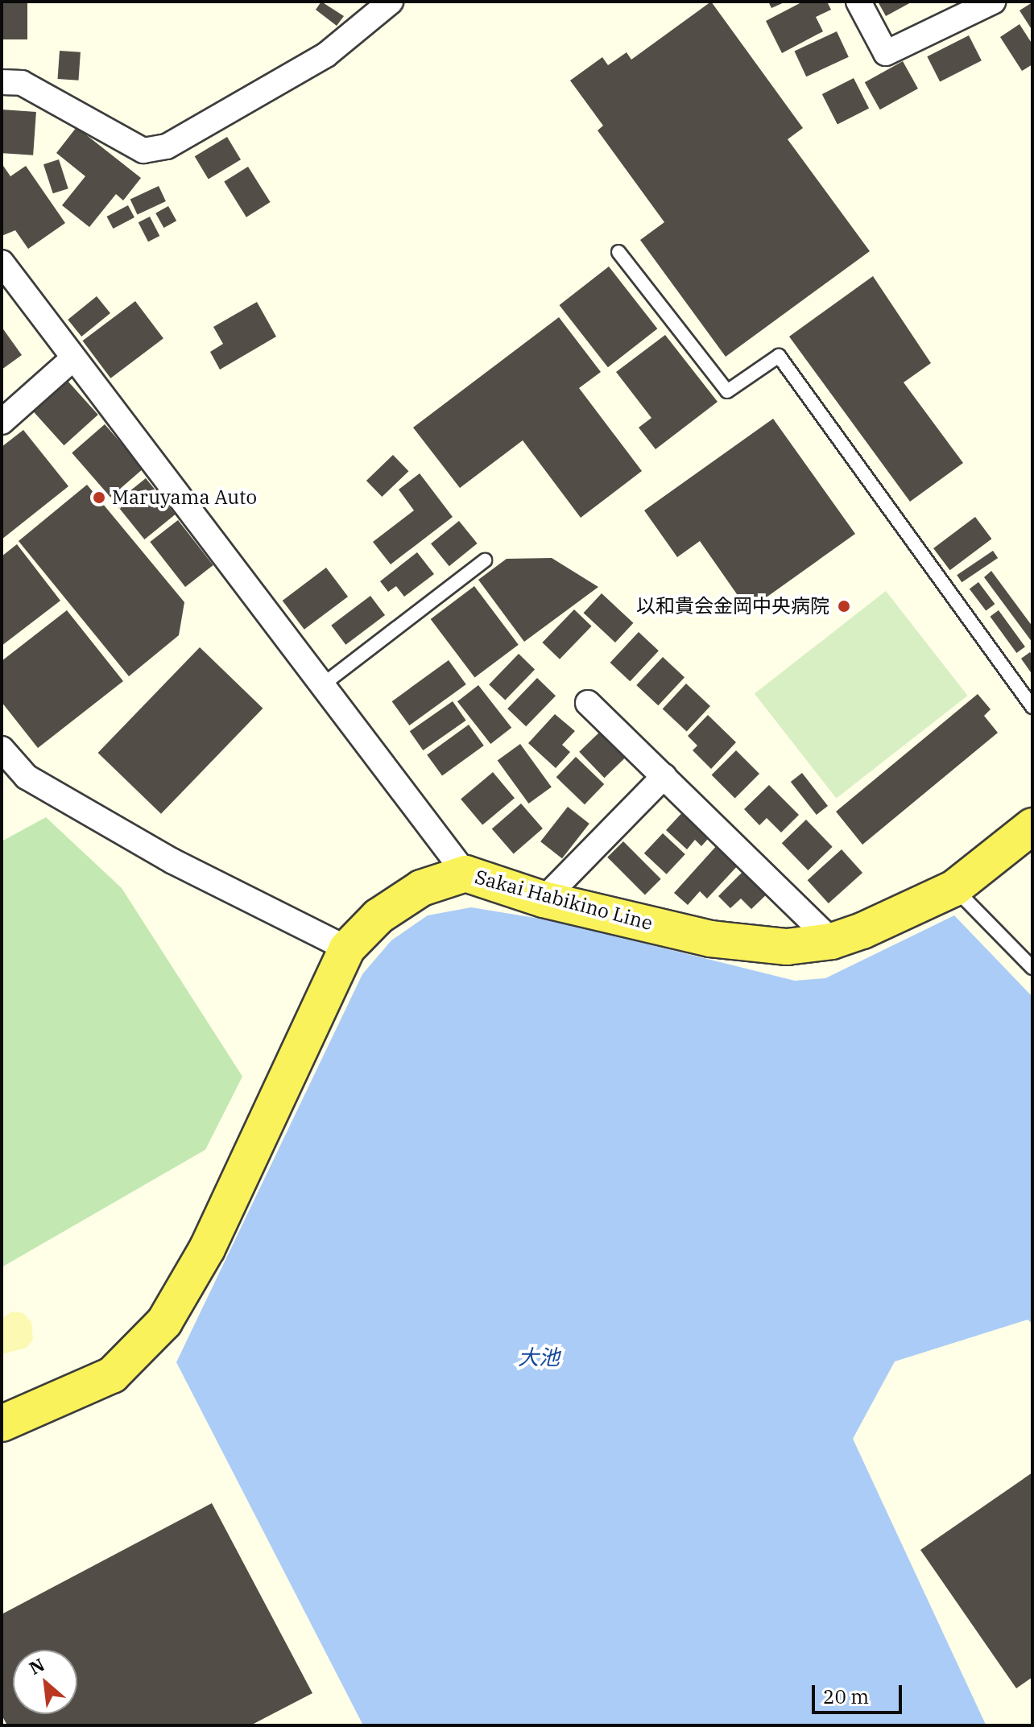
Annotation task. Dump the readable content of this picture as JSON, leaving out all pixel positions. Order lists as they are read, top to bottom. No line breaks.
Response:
{"streets":{"main road":["Sakai Habikino Line"]},"water":["大池"],"places":["Maruyama Auto","以和貴会金岡中央病院"],"scale_bar":"20 m","north":"top left"}
